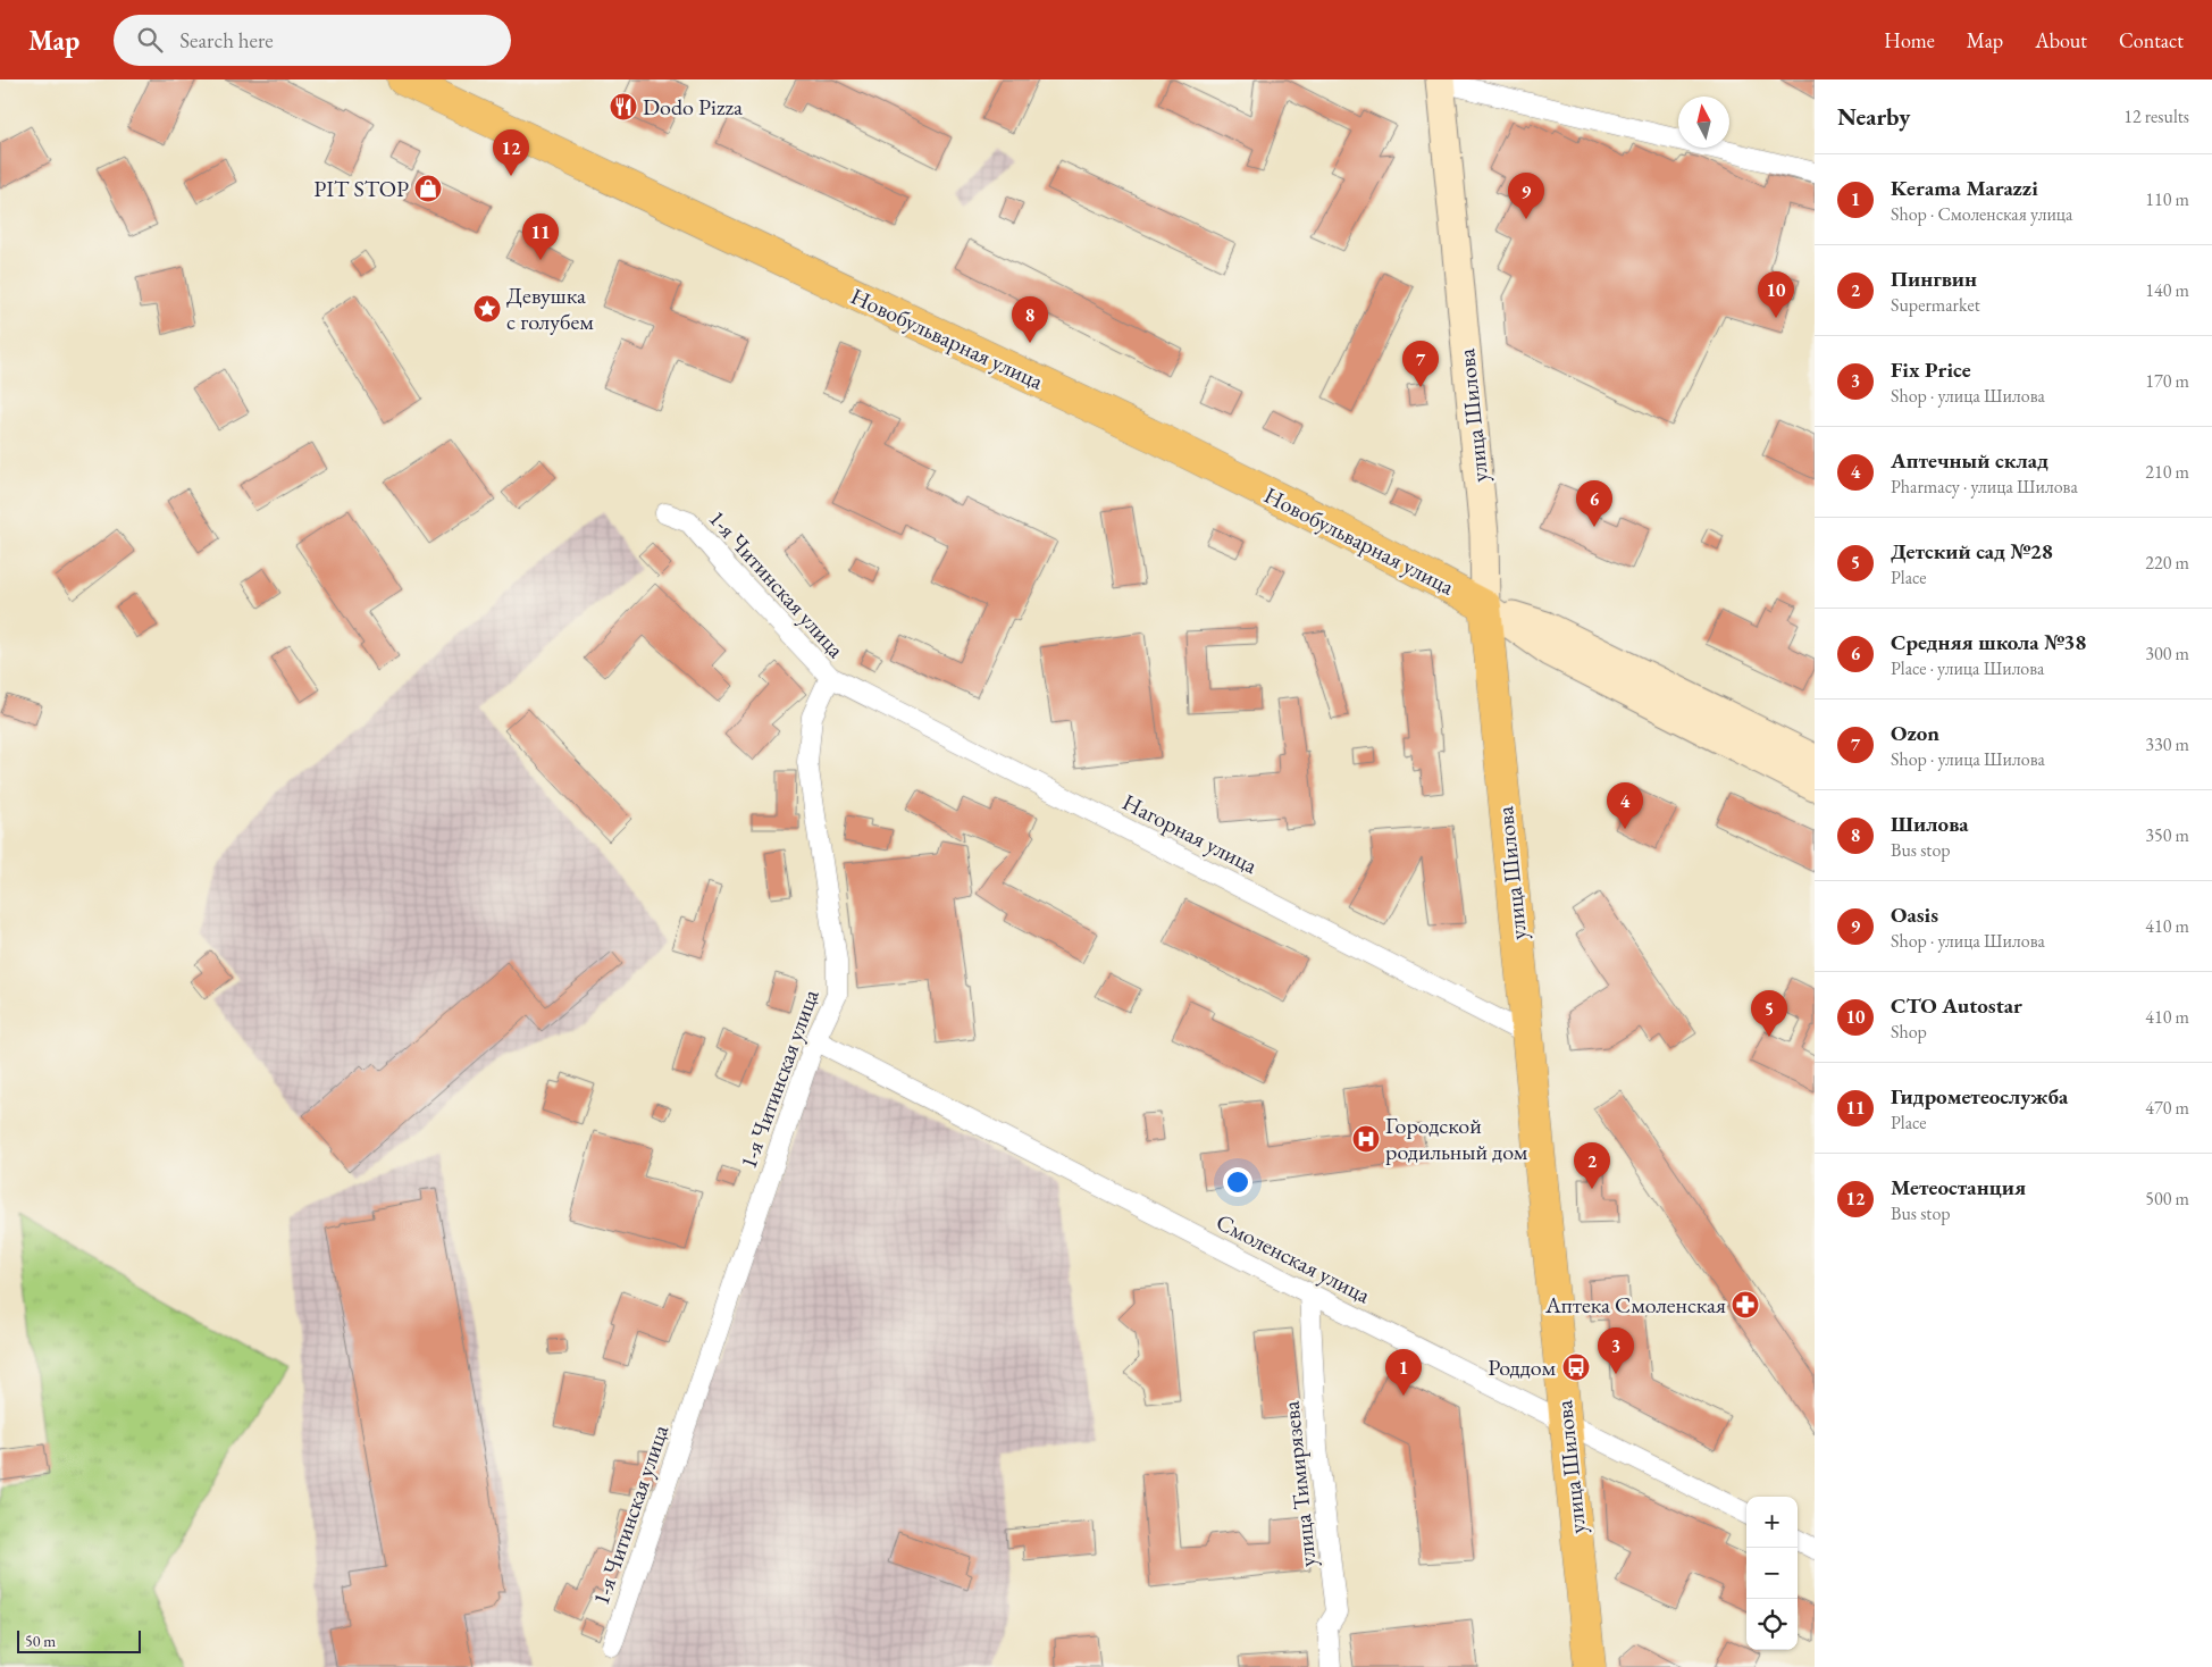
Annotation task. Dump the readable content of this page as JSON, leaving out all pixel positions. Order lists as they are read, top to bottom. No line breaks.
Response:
{"streets":{"main road":["Новобульварная улица","улица Шилова"],"street":["1-я Читинская улица","Нагорная улица","Смоленская улица","улица Тимирязева"]},"crossings":[["Новобульварная улица","улица Шилова"],["улица Шилова","Нагорная улица"],["улица Шилова","Смоленская улица"],["1-я Читинская улица","Нагорная улица"],["1-я Читинская улица","Смоленская улица"],["Смоленская улица","улица Тимирязева"]],"places":{"restaurant":["Dodo Pizza"],"shop":["PIT STOP"],"place":["Девушка с голубем"],"hospital":["Городской родильный дом"],"pharmacy":["Аптека Смоленская"],"bus stop":["Роддом"]},"scale_bar":"50 m","north":"top","page":{"header":"Map","search":"Search here","nav":["Home","Map","About","Contact"],"heading":["Nearby","12 results"],"pins":["12","9","11","10","8","7","6","4","5","2","3","1"],"list":[{"mark":"1","name":"Kerama Marazzi","note":"Shop · Смоленская улица","value":"110 m"},{"mark":"2","name":"Пингвин","note":"Supermarket","value":"140 m"},{"mark":"3","name":"Fix Price","note":"Shop · улица Шилова","value":"170 m"},{"mark":"4","name":"Аптечный склад","note":"Pharmacy · улица Шилова","value":"210 m"},{"mark":"5","name":"Детский сад №28","note":"Place","value":"220 m"},{"mark":"6","name":"Средняя школа №38","note":"Place · улица Шилова","value":"300 m"},{"mark":"7","name":"Ozon","note":"Shop · улица Шилова","value":"330 m"},{"mark":"8","name":"Шилова","note":"Bus stop","value":"350 m"},{"mark":"9","name":"Oasis","note":"Shop · улица Шилова","value":"410 m"},{"mark":"10","name":"СТО Autostar","note":"Shop","value":"410 m"},{"mark":"11","name":"Гидрометеослужба","note":"Place","value":"470 m"},{"mark":"12","name":"Метеостанция","note":"Bus stop","value":"500 m"}],"map_buttons":["+","−"],"scale":"50 m"}}
